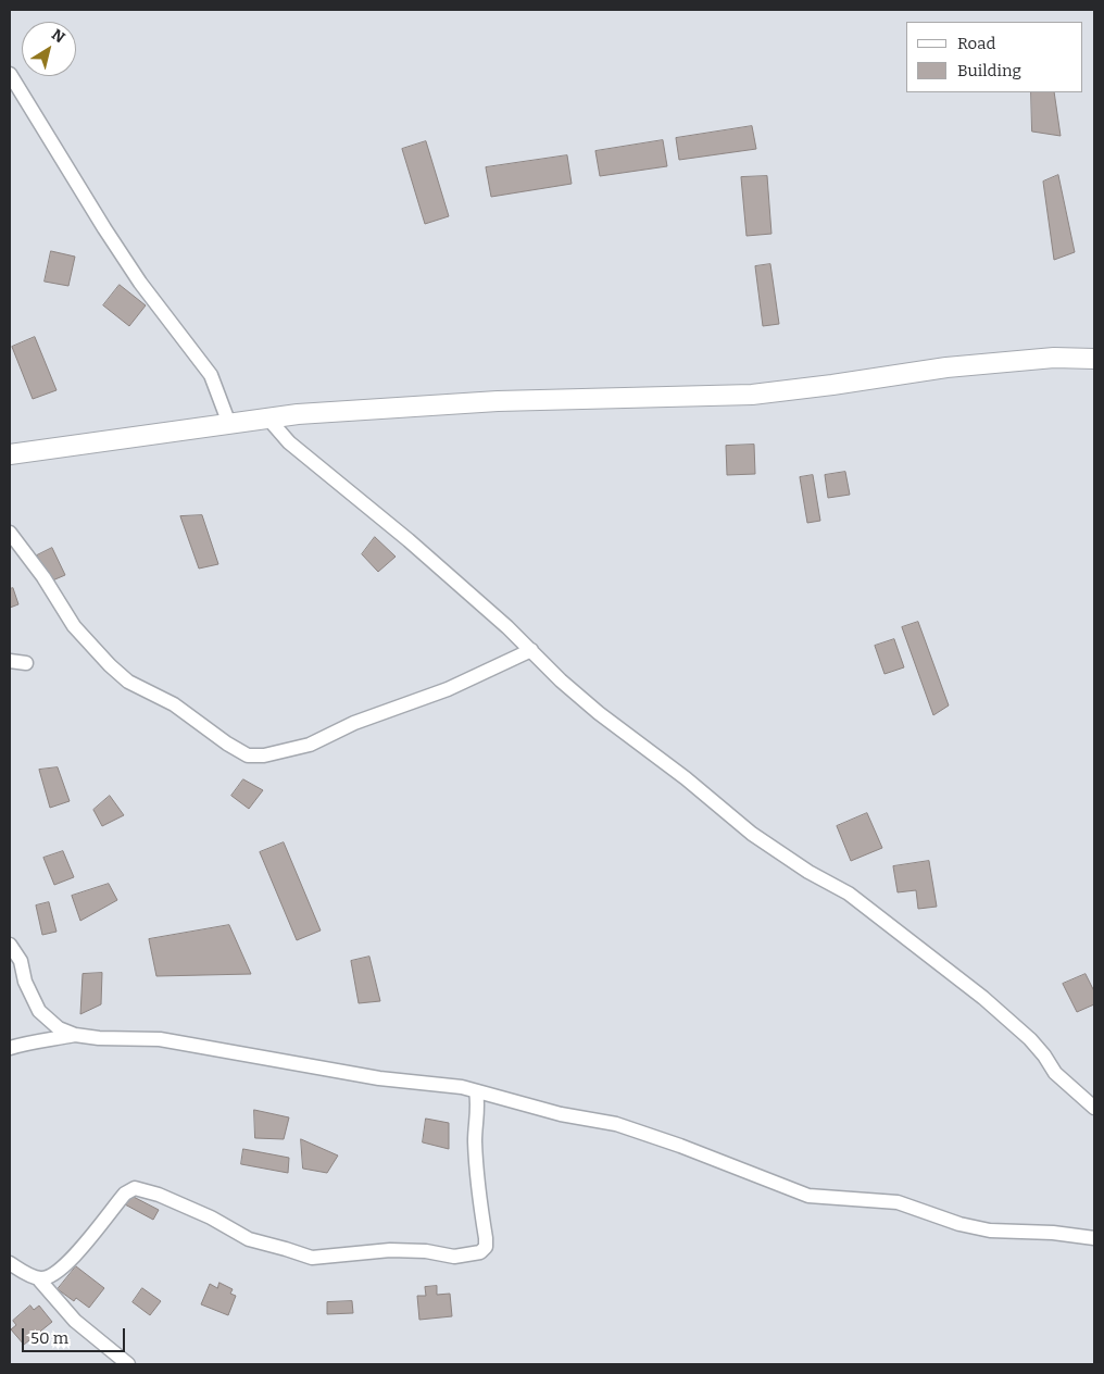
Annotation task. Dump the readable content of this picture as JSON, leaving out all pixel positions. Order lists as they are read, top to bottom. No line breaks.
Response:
{"legend":["Road","Building"],"scale_bar":"50 m","north":"top right"}
